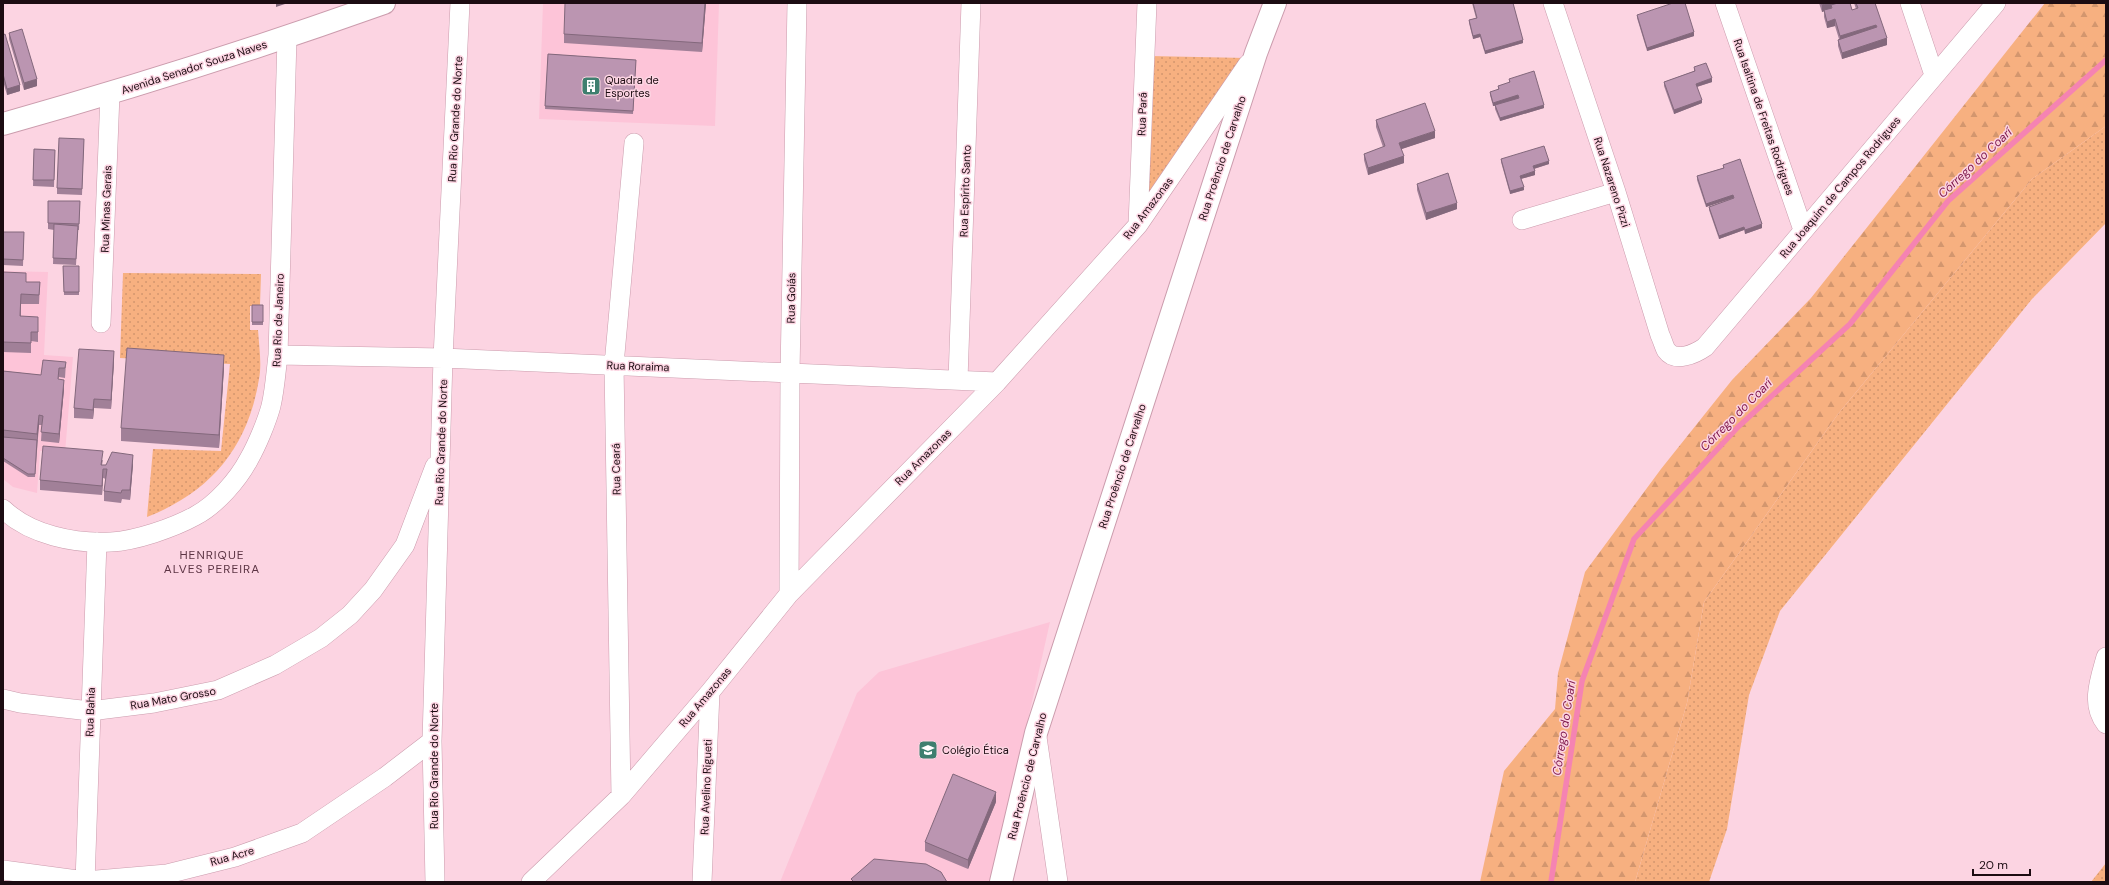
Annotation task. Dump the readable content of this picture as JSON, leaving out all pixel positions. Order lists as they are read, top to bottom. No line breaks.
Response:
{"streets":{"street":["Avenida Senador Souza Naves","Rua Pará","Rua Isaltina de Freitas Rodrigues","Rua Rio Grande do Norte","Rua Proêncio de Carvalho","Rua Nazareno Pizzi","Rua Joaquim de Campos Rodrigues","Rua Espírito Santo","Rua Amazonas","Rua Minas Gerais","Rua Goiás","Rua Rio de Janeiro","Rua Roraima","Rua Ceará","Rua Mato Grosso","Rua Bahia","Rua Avelino Rigueti","Rua Acre"]},"crossings":[["Avenida Senador Souza Naves","Rua Minas Gerais"],["Avenida Senador Souza Naves","Rua Rio de Janeiro"],["Rua Pará","Rua Amazonas"],["Rua Isaltina de Freitas Rodrigues","Rua Joaquim de Campos Rodrigues"],["Rua Rio Grande do Norte","Rua Roraima"],["Rua Rio Grande do Norte","Rua Mato Grosso"],["Rua Rio Grande do Norte","Rua Acre"],["Rua Proêncio de Carvalho","Rua Amazonas"],["Rua Nazareno Pizzi","Rua Joaquim de Campos Rodrigues"],["Rua Espírito Santo","Rua Roraima"],["Rua Amazonas","Rua Goiás"],["Rua Amazonas","Rua Roraima"],["Rua Amazonas","Rua Ceará"],["Rua Amazonas","Rua Avelino Rigueti"],["Rua Goiás","Rua Roraima"],["Rua Rio de Janeiro","Rua Roraima"],["Rua Rio de Janeiro","Rua Bahia"],["Rua Roraima","Rua Ceará"],["Rua Mato Grosso","Rua Bahia"],["Rua Bahia","Rua Acre"]],"districts":["HENRIQUE ALVES PEREIRA"],"water":["Córrego do Coarí"],"places":{"building":["Quadra de Esportes"],"school or university":["Colégio Ética"]},"scale_bar":"20 m"}
